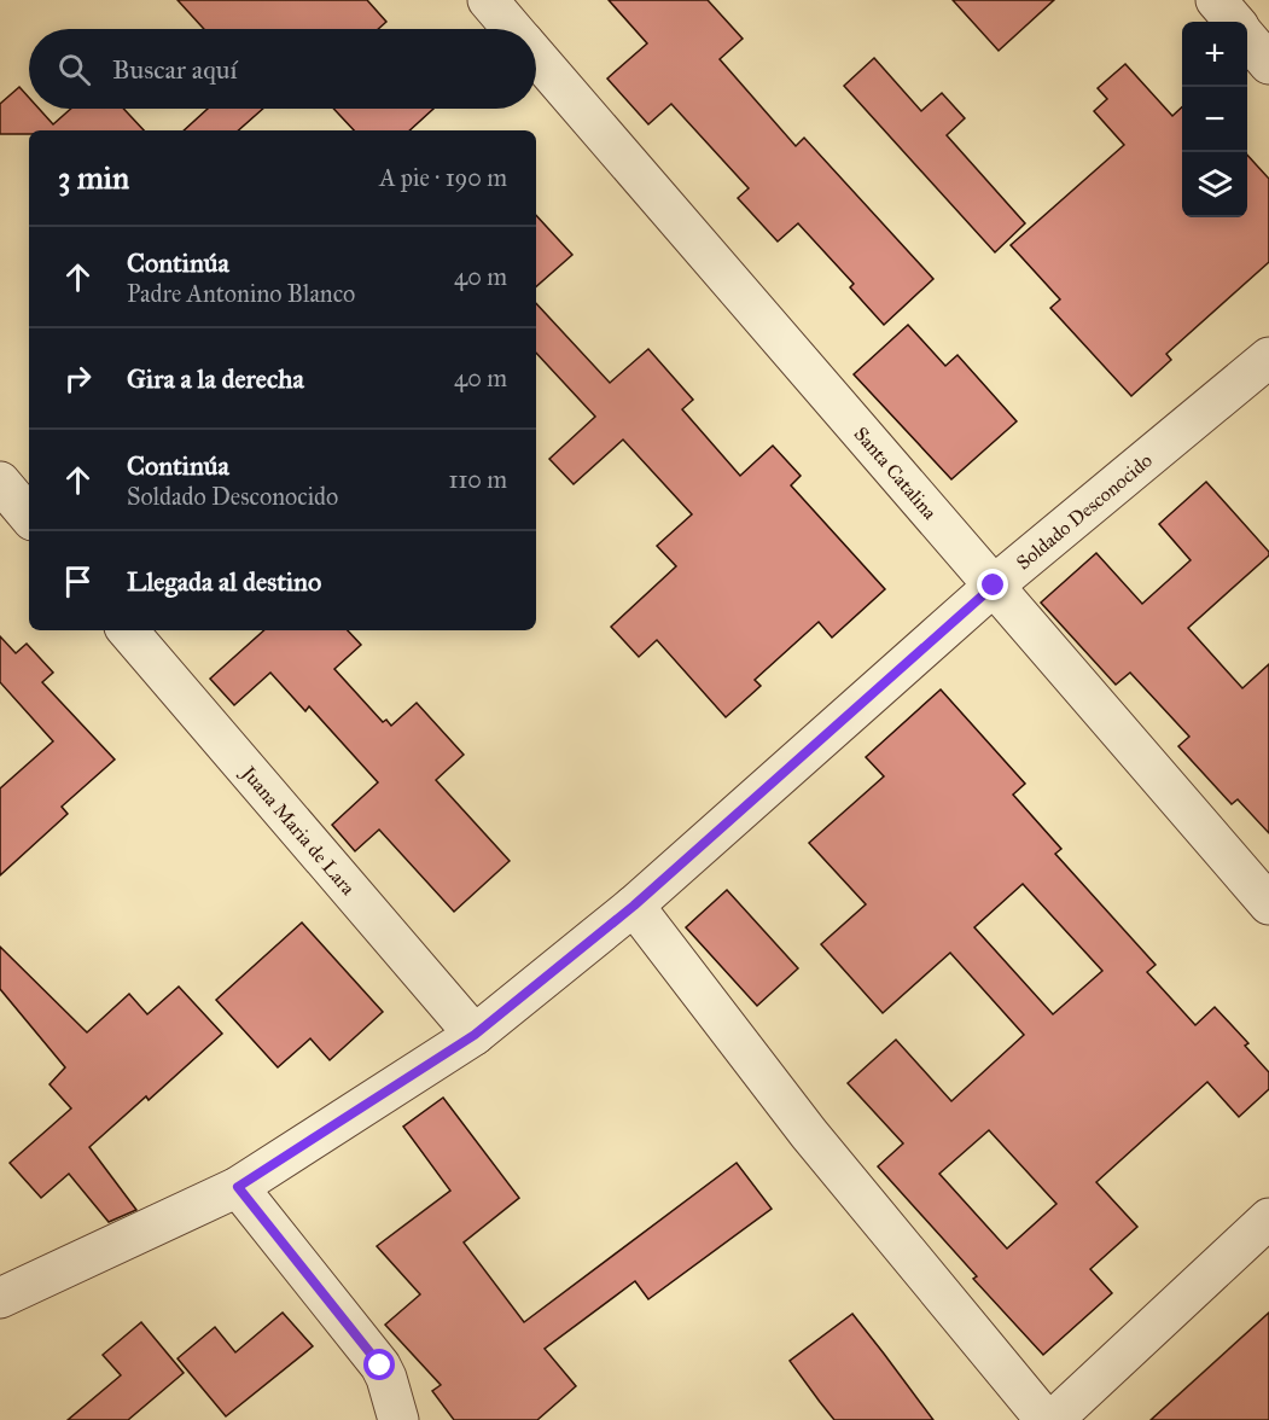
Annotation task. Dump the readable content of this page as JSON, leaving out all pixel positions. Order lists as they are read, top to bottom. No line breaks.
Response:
{"streets":{"street":["Santa Catalina","Soldado Desconocido","Juana Maria de Lara"]},"crossings":[["Santa Catalina","Soldado Desconocido"],["Soldado Desconocido","Juana Maria de Lara"]],"page":{"map_buttons":["+","−"],"search":"Buscar aquí","heading":["3 min","A pie · 190 m"],"list":[["Continúa","Padre Antonino Blanco","40 m"],["Gira a la derecha","40 m"],["Continúa","Soldado Desconocido","110 m"],"Llegada al destino"]}}
